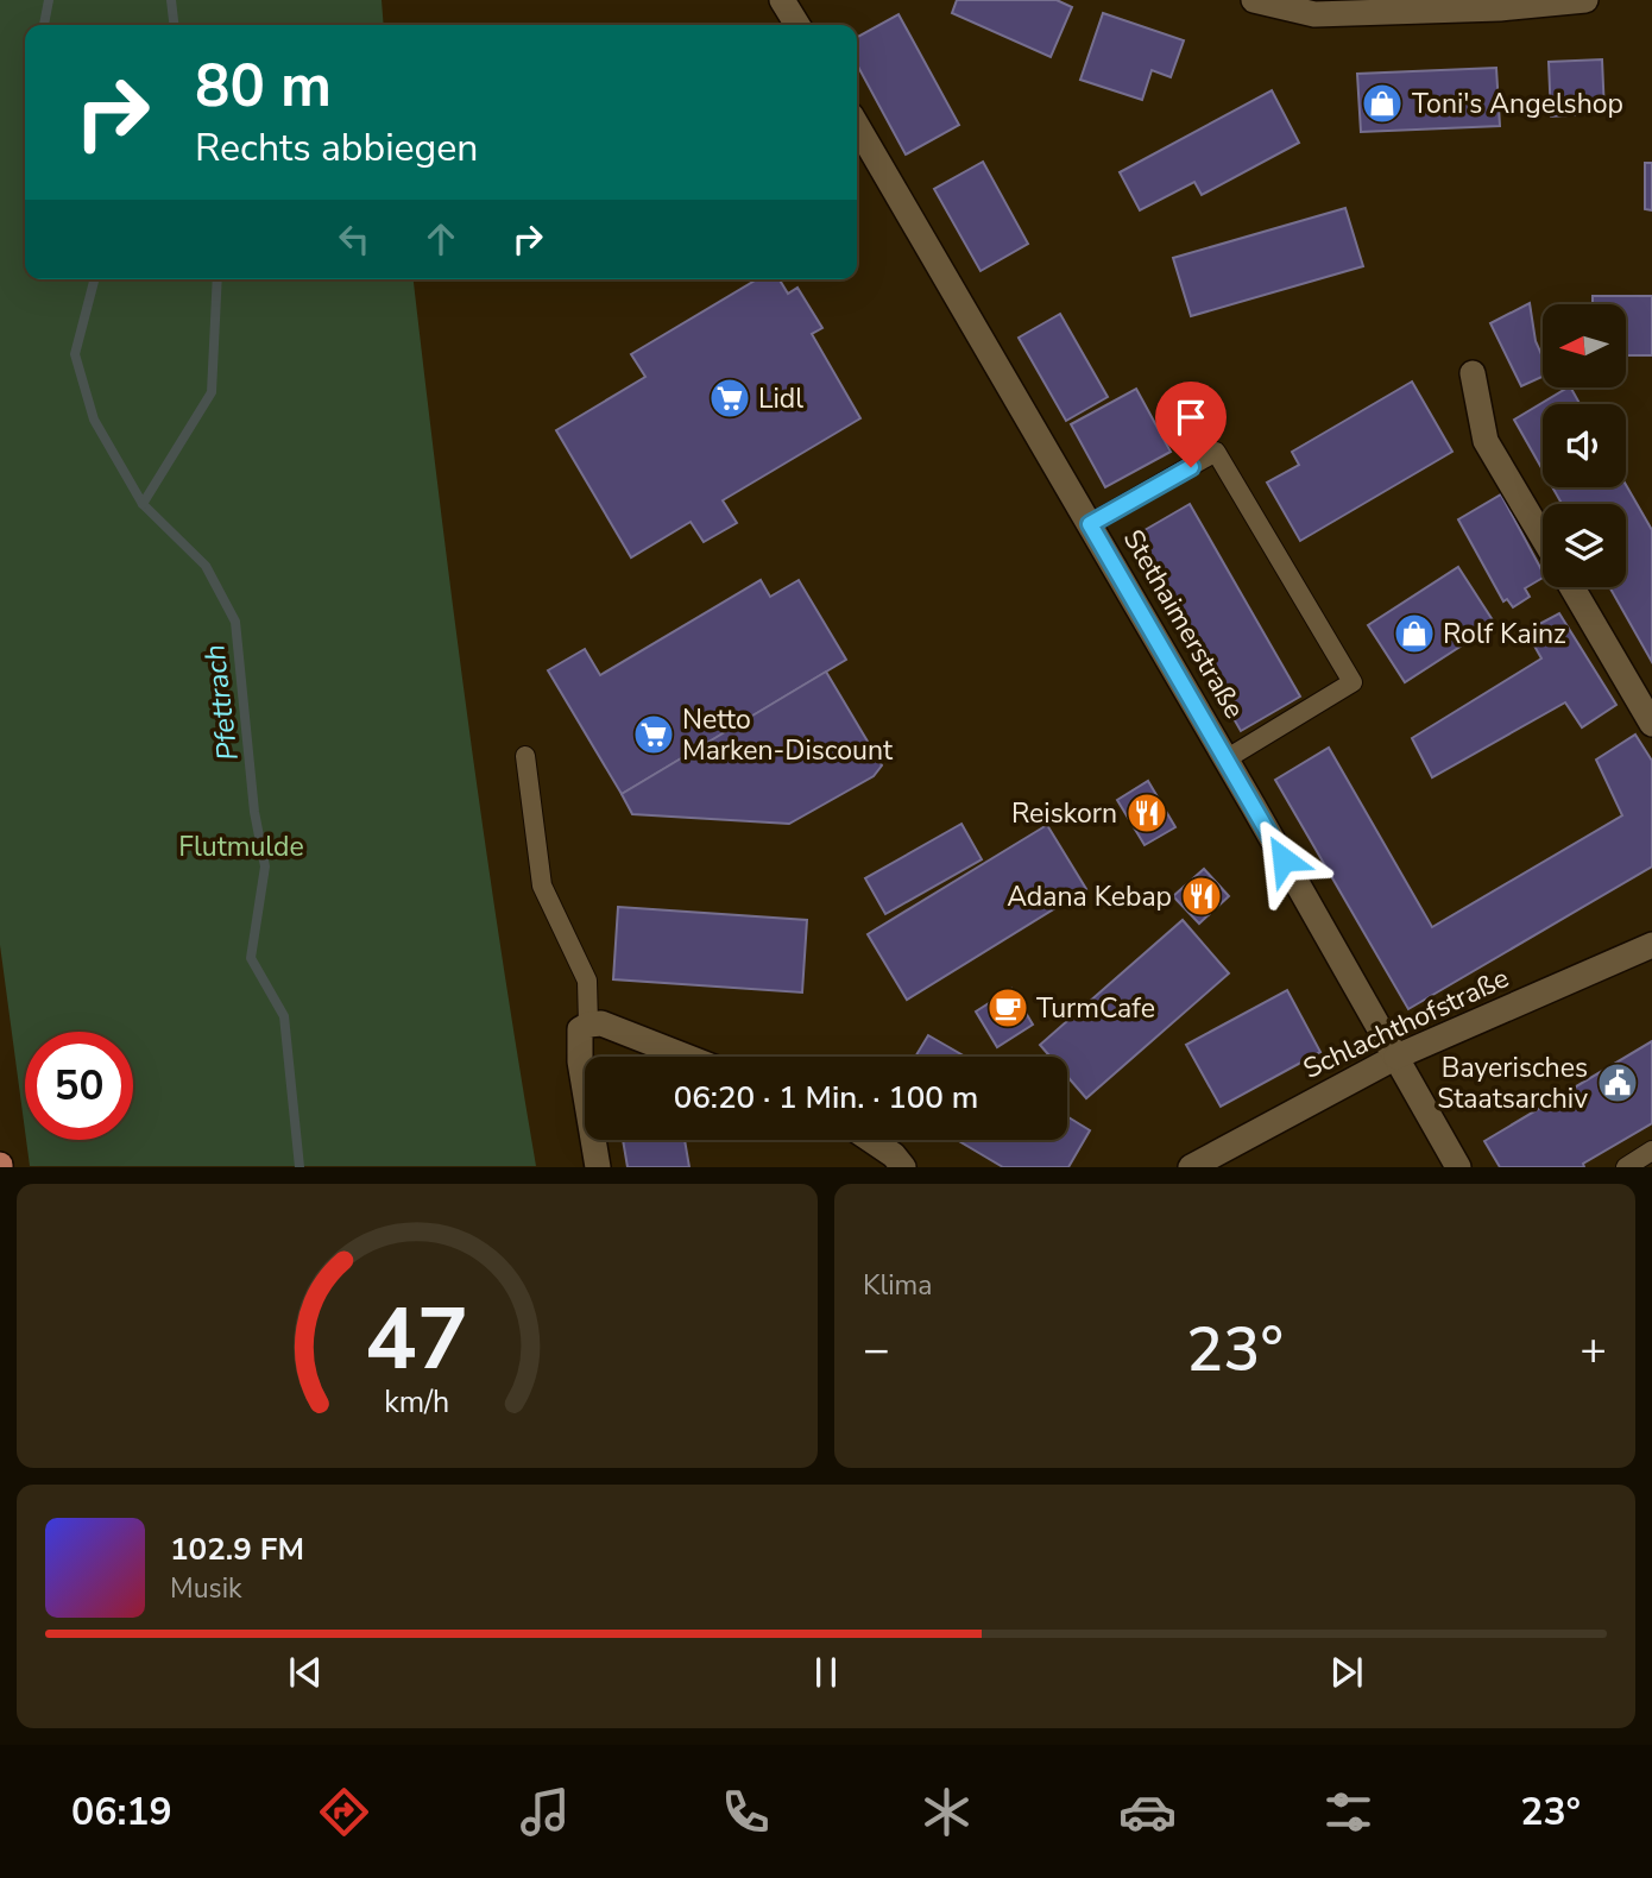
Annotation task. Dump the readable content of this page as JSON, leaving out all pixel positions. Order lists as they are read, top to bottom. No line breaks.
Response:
{"streets":{"street":["Stethaimerstraße","Schlachthofstraße"]},"crossings":[["Stethaimerstraße","Schlachthofstraße"]],"water":["Pfettrach"],"parks":["Flutmulde"],"places":{"shop":["Toni's Angelshop","Rolf Kainz"],"supermarket":["Lidl","Netto Marken-Discount"],"restaurant":["Reiskorn","Adana Kebap"],"cafe":["TurmCafe"],"public building":["Bayerisches Staatsarchiv"]},"north":"left","page":{"turn":["80 m","Rechts abbiegen"],"limit":"50","trip":"06:20 · 1 Min. · 100 m","tile":"Klima","heat":["−","23°","+"],"song":["102.9 FM","Musik"],"tabs":["06:19","23°"],"gauge":["47","km/h"]}}
